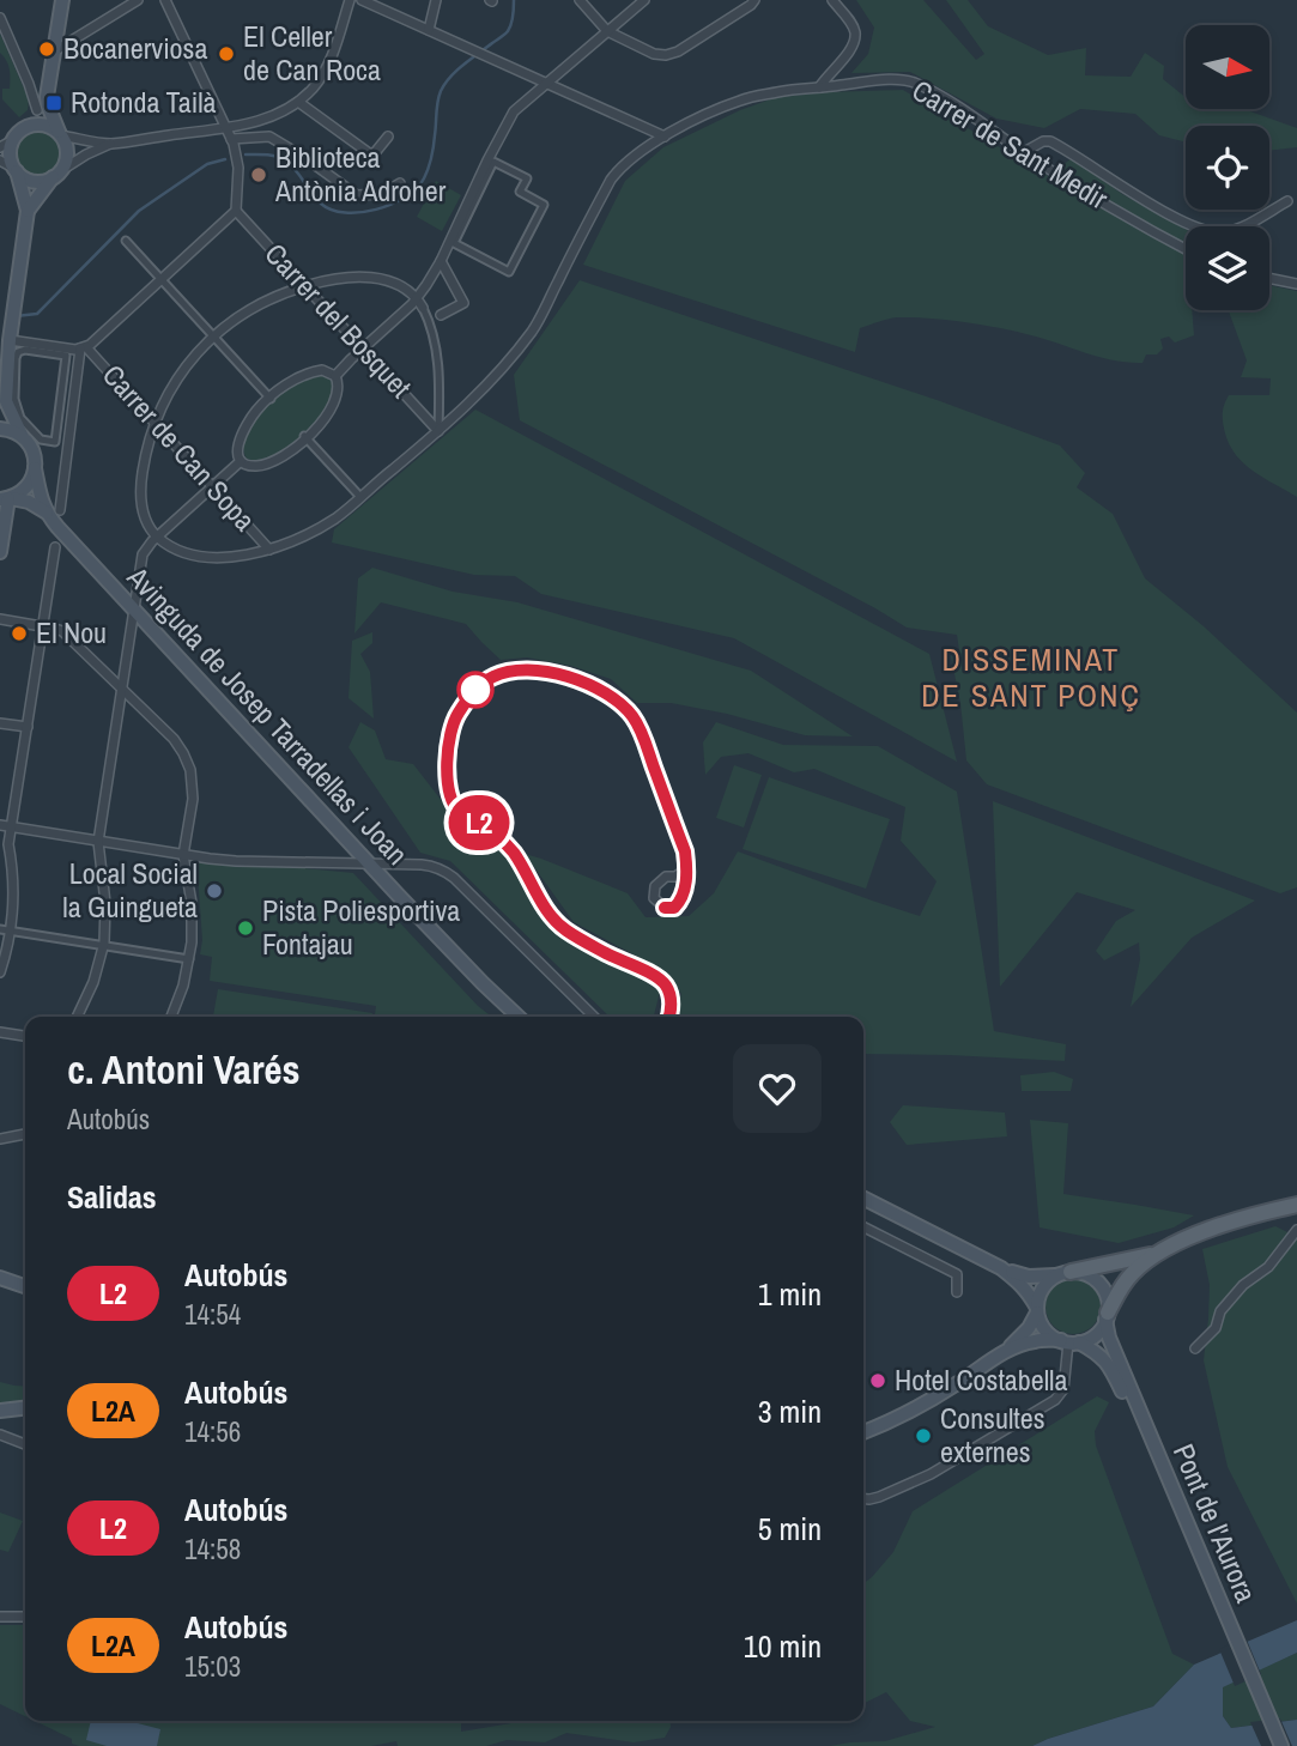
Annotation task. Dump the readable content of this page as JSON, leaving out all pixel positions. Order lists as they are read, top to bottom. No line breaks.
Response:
{"streets":{"main road":["Avinguda de Josep Tarradellas i Joan","Pont de l'Aurora"],"street":["Carrer de Sant Medir","Carrer del Bosquet","Carrer de Can Sopa"]},"crossings":[["Carrer de Sant Medir","Carrer del Bosquet"],["Carrer de Sant Medir","Carrer de Can Sopa"]],"districts":["DISSEMINAT DE SANT PONÇ"],"places":{"other":["Bocanerviosa","El Celler de Can Roca","Biblioteca Antònia Adroher","El Nou","Local Social la Guingueta","Pista Poliesportiva Fontajau","Hotel Costabella","Consultes externes"],"transit":["Rotonda Tailà"]},"lines":["bus line L2"],"north":"right","page":{"on_map":"L2","heading":[["c. Antoni Varés","Autobús"],"Salidas"],"list":[{"mark":"L2","name":"Autobús","note":"14:54","value":"1 min"},{"mark":"L2A","name":"Autobús","note":"14:56","value":"3 min"},{"mark":"L2","name":"Autobús","note":"14:58","value":"5 min"},{"mark":"L2A","name":"Autobús","note":"15:03","value":"10 min"}]}}
